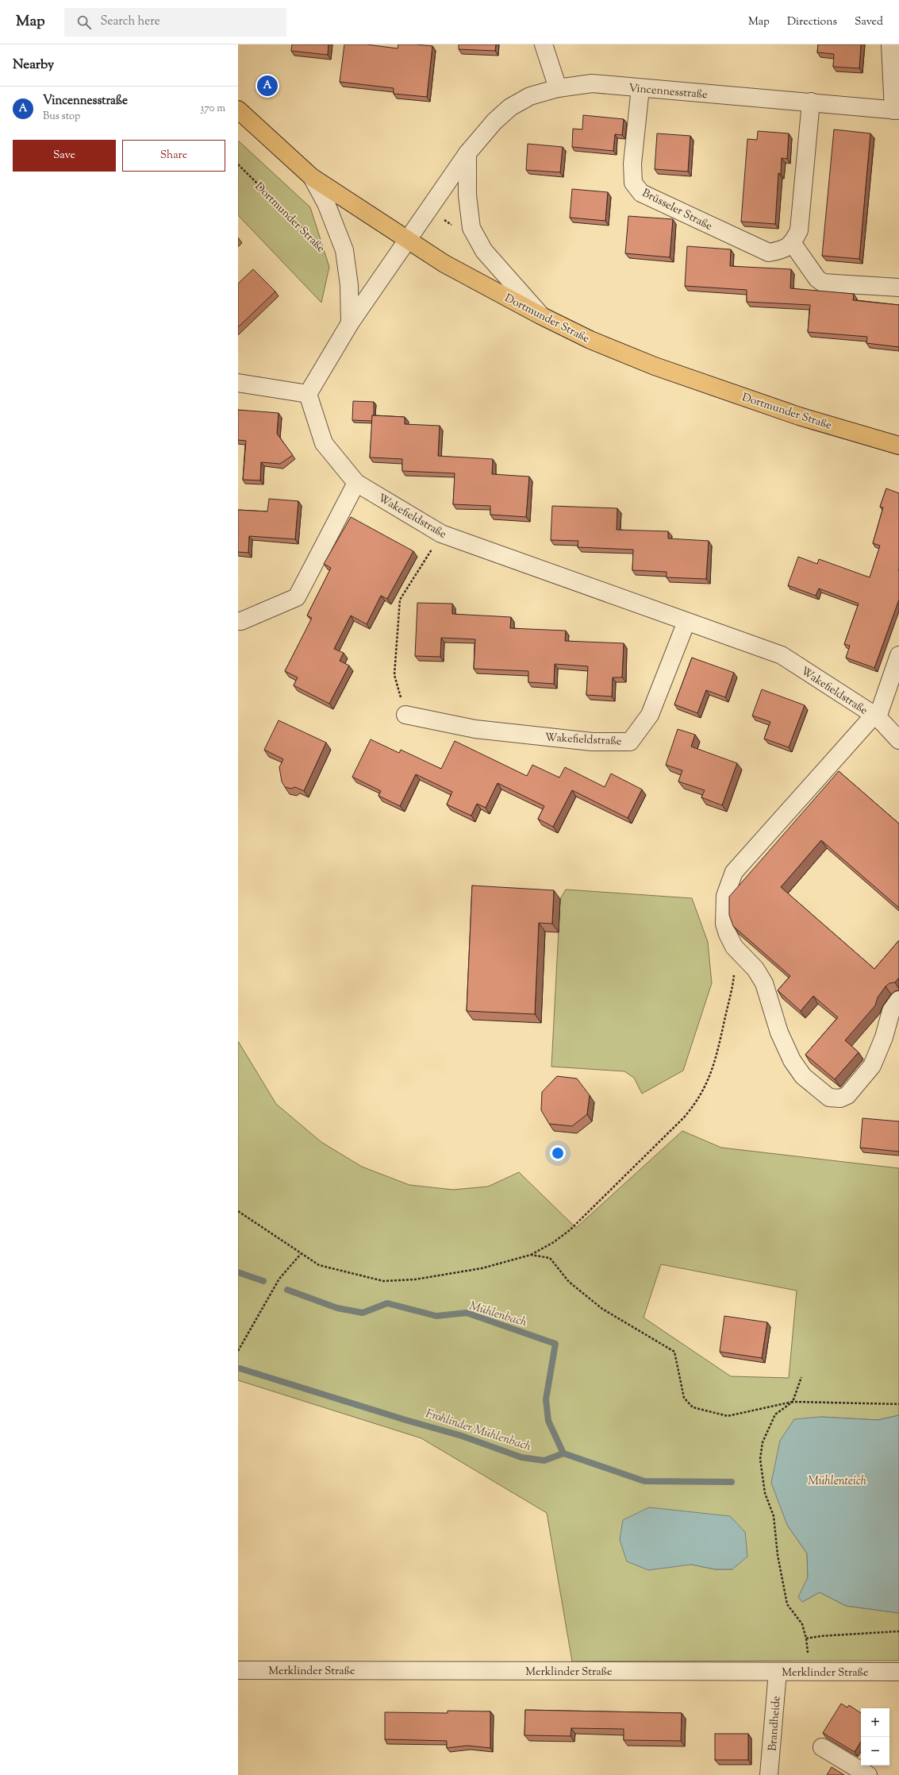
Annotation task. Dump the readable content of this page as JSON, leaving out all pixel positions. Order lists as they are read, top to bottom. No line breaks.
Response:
{"streets":{"main road":["Dortmunder Straße"],"street":["Vincennesstraße","Brüsseler Straße","Wakefieldstraße","Merklinder Straße","Brandheide"]},"crossings":[["Vincennesstraße","Brüsseler Straße"],["Vincennesstraße","Dortmunder Straße"],["Merklinder Straße","Brandheide"]],"water":["Mühlenbach","Frohlinder Mühlenbach","Mühlenteich"],"page":{"header":"Map","search":"Search here","nav":["Map","Directions","Saved"],"heading":"Nearby","pins":"A","list":[{"mark":"A","name":"Vincennesstraße","note":"Bus stop","value":"370 m"}],"buttons":["Save","Share"],"map_buttons":["+","−"]}}
